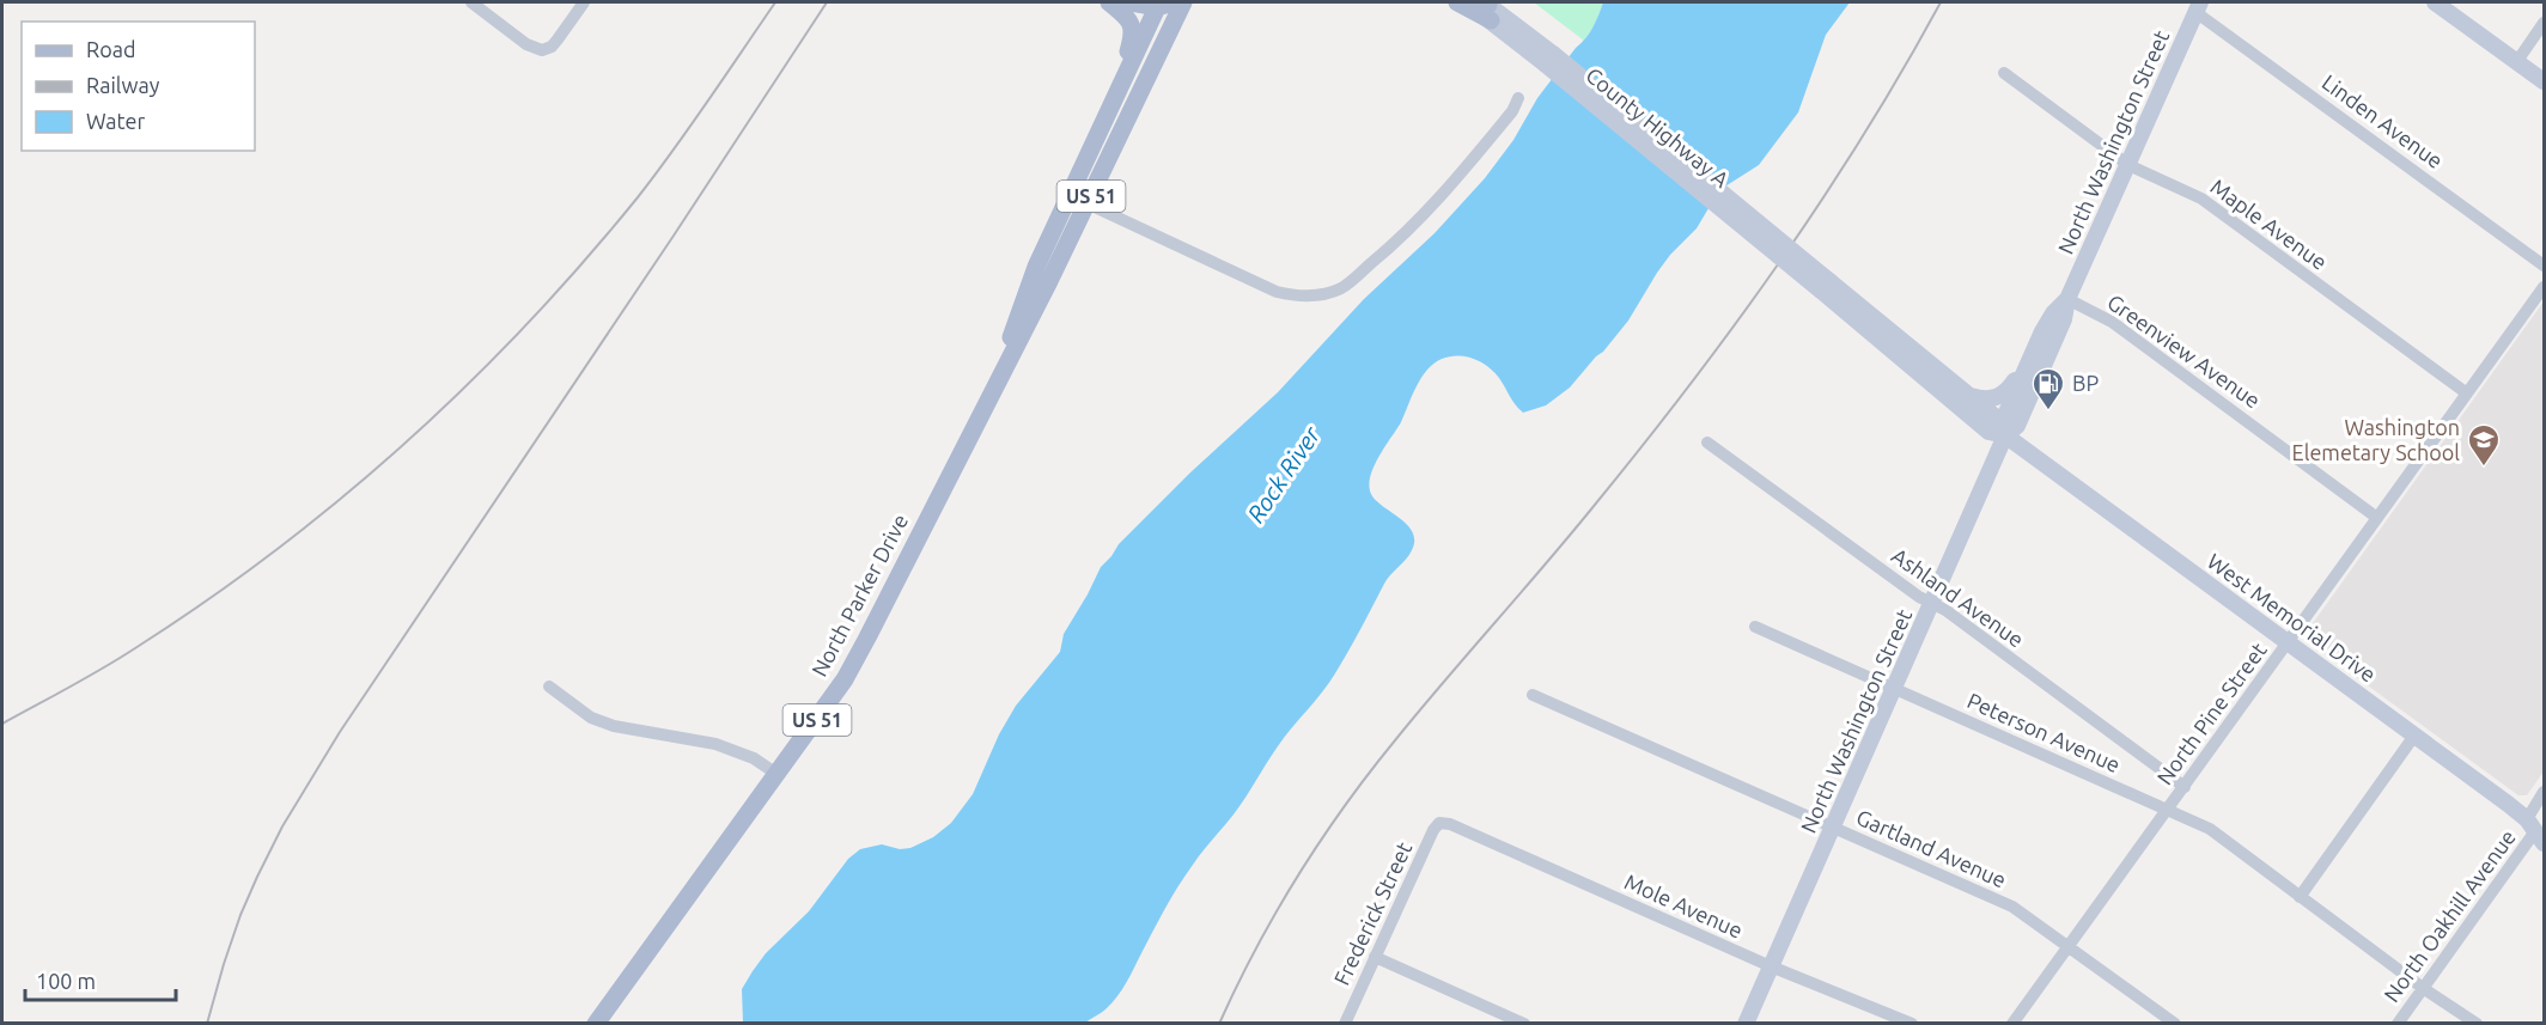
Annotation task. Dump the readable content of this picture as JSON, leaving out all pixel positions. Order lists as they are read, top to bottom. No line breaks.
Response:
{"streets":{"main road":["County Highway A","North Washington Street","US 51","North Parker Drive","West Memorial Drive"],"street":["Linden Avenue","Maple Avenue","Greenview Avenue","Ashland Avenue","North Pine Street","Peterson Avenue","Gartland Avenue","Mole Avenue","Frederick Street","North Oakhill Avenue"]},"crossings":[["Linden Avenue","North Washington Street"],["County Highway A","West Memorial Drive"],["North Washington Street","Maple Avenue"],["North Washington Street","Greenview Avenue"],["North Washington Street","Ashland Avenue"],["North Washington Street","West Memorial Drive"],["North Washington Street","Peterson Avenue"],["North Washington Street","Gartland Avenue"],["North Washington Street","Mole Avenue"],["Maple Avenue","North Pine Street"],["Greenview Avenue","North Pine Street"],["Ashland Avenue","North Pine Street"],["West Memorial Drive","North Pine Street"],["West Memorial Drive","North Oakhill Avenue"],["North Pine Street","Peterson Avenue"],["North Pine Street","Gartland Avenue"],["Peterson Avenue","North Oakhill Avenue"],["Mole Avenue","Frederick Street"]],"water":["Rock River"],"places":{"fuel station":["BP"],"school or university":["Washington Elemetary School"]},"legend":["Road","Railway","Water"],"scale_bar":"100 m"}
